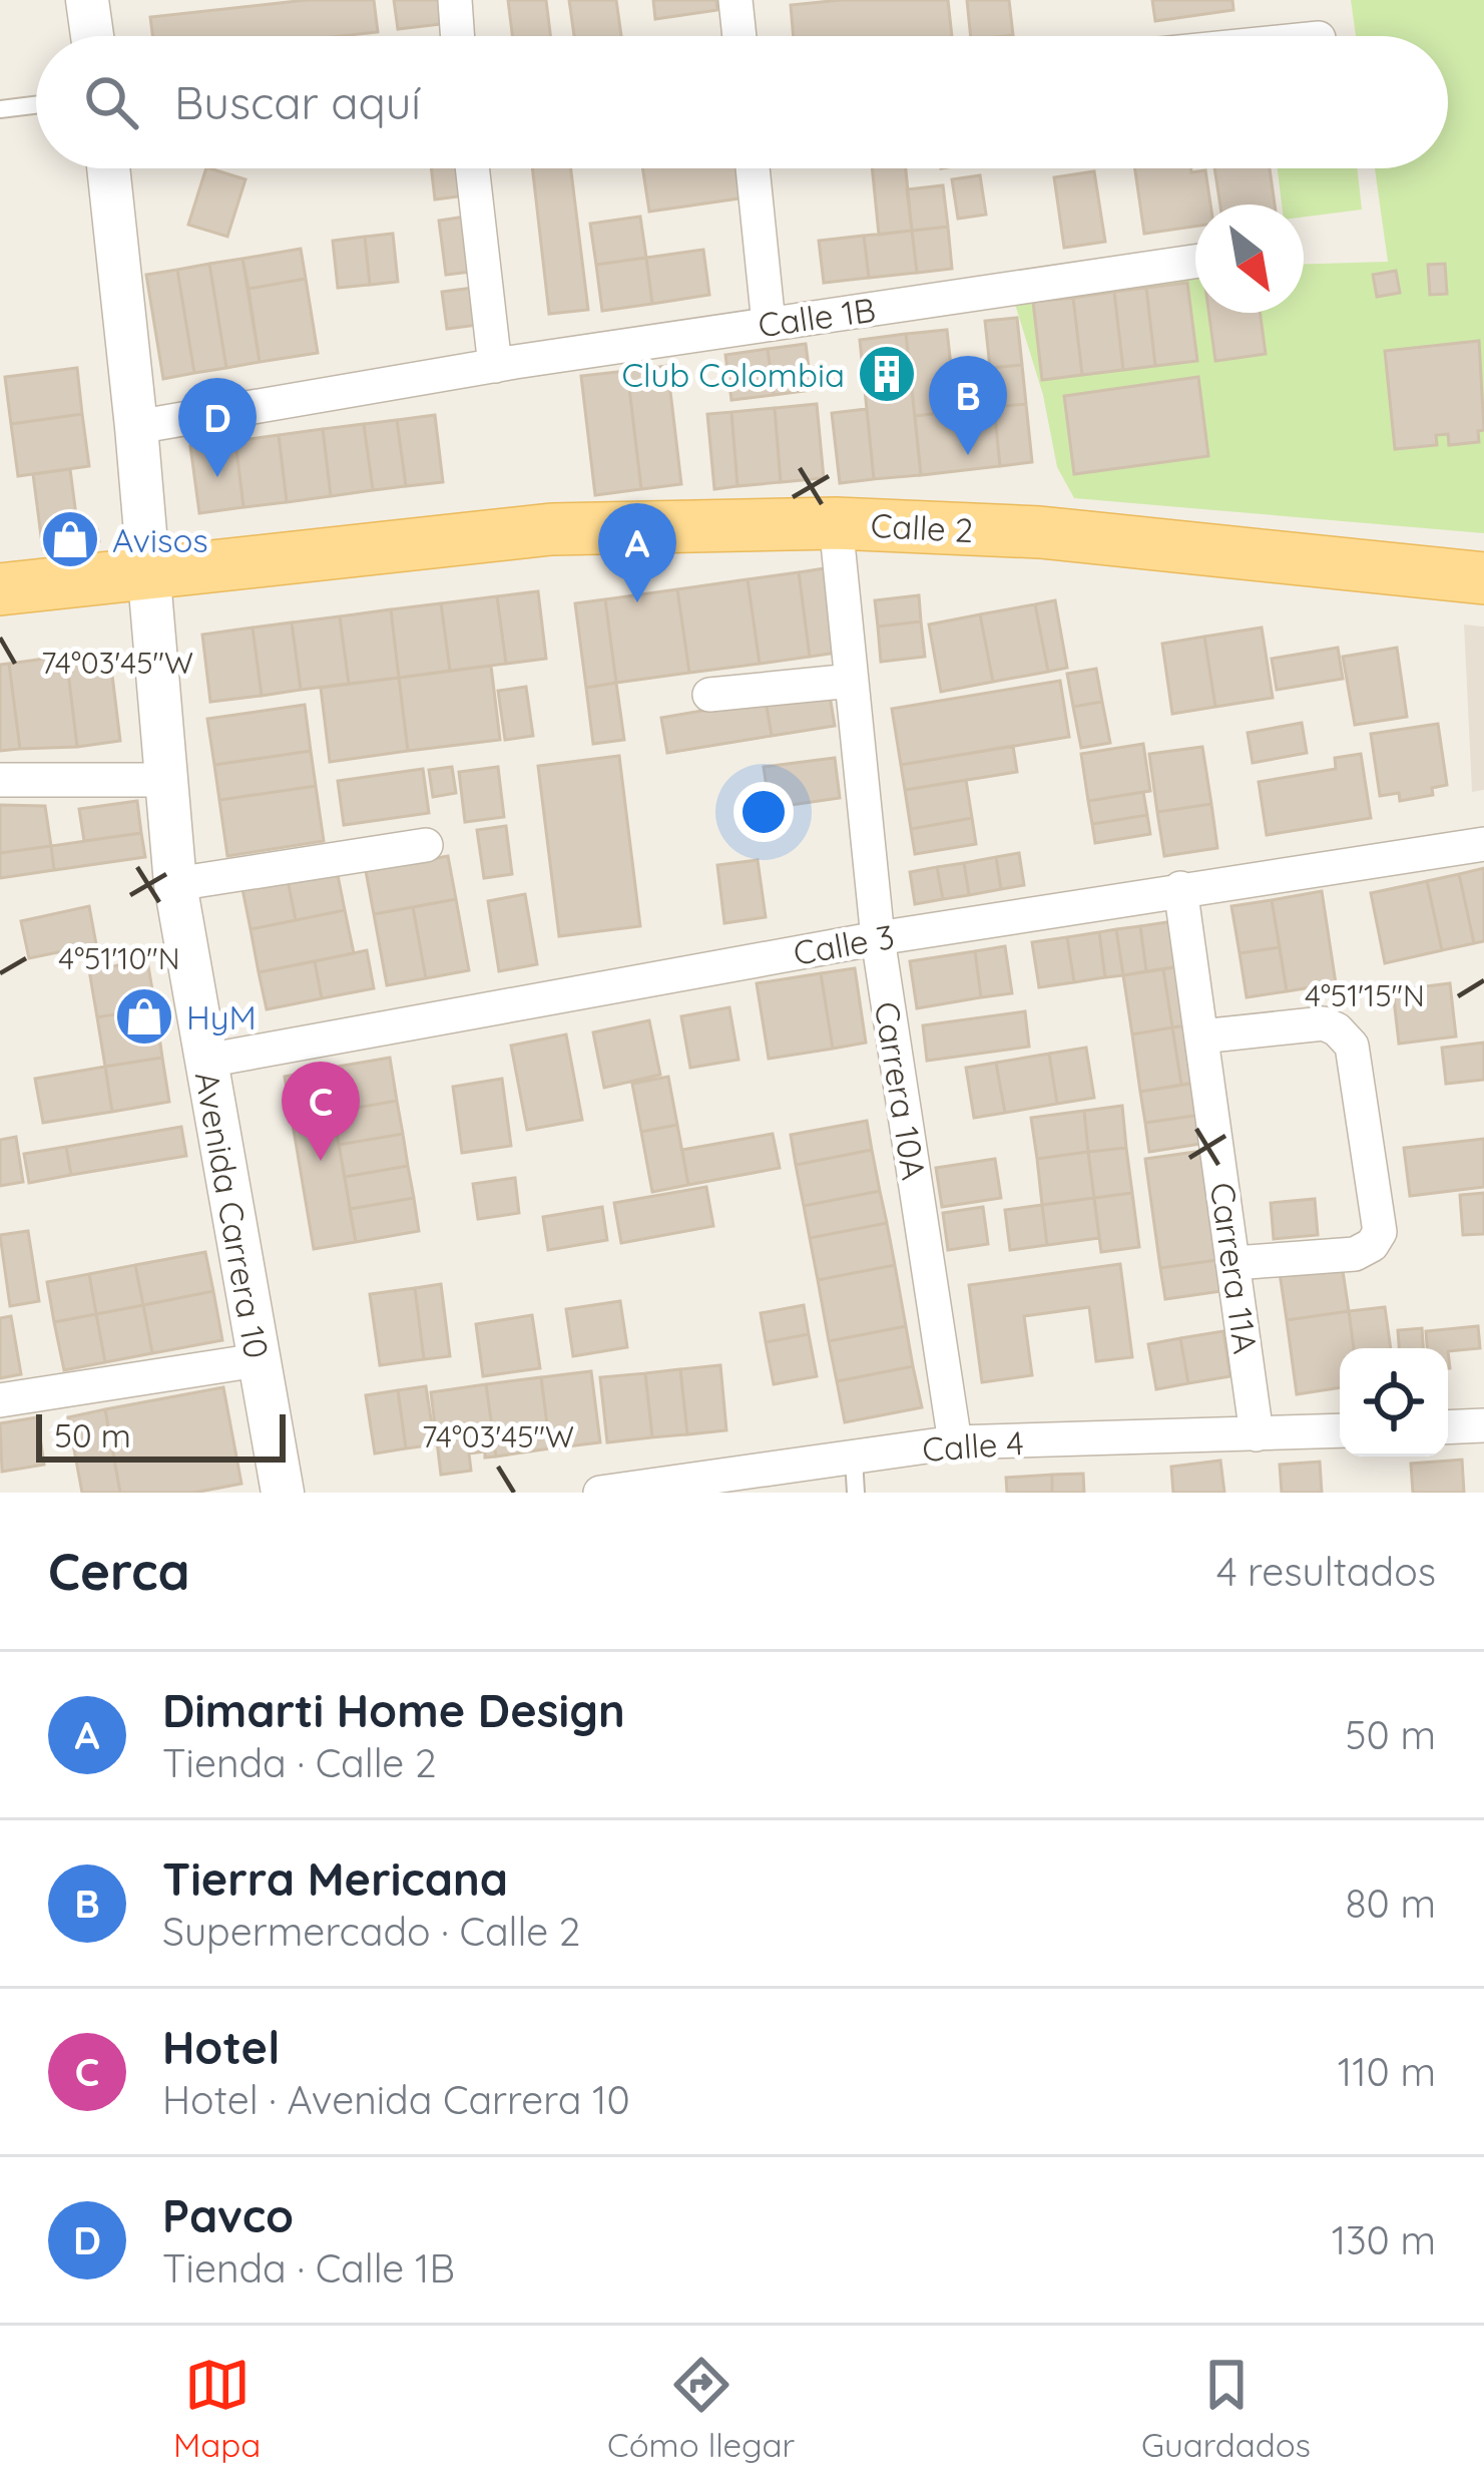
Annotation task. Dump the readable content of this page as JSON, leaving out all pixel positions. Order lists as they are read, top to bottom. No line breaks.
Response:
{"streets":{"main road":["Calle 2"],"street":["Calle 1B","Calle 3","Carrera 10A","Avenida Carrera 10","Carrera 11A","Calle 4"]},"crossings":[["Calle 1B","Avenida Carrera 10"],["Calle 2","Carrera 10A"],["Calle 2","Avenida Carrera 10"],["Calle 3","Carrera 10A"],["Calle 3","Avenida Carrera 10"],["Calle 3","Carrera 11A"],["Carrera 10A","Calle 4"],["Carrera 11A","Calle 4"]],"places":{"building":["Club Colombia"],"shop":["Avisos","HyM"]},"scale_bar":"50 m","north":"bottom right","page":{"search":"Buscar aquí","pins":["B","D","A","C"],"scale":"50 m","heading":["Cerca","4 resultados"],"list":[{"mark":"A","name":"Dimarti Home Design","note":"Tienda · Calle 2","value":"50 m"},{"mark":"B","name":"Tierra Mericana","note":"Supermercado · Calle 2","value":"80 m"},{"mark":"C","name":"Hotel","note":"Hotel · Avenida Carrera 10","value":"110 m"},{"mark":"D","name":"Pavco","note":"Tienda · Calle 1B","value":"130 m"}],"nav":["Mapa","Cómo llegar","Guardados"]},"coordinates":["74°03'45\"W","4°51'10\"N","4°51'15\"N"]}
